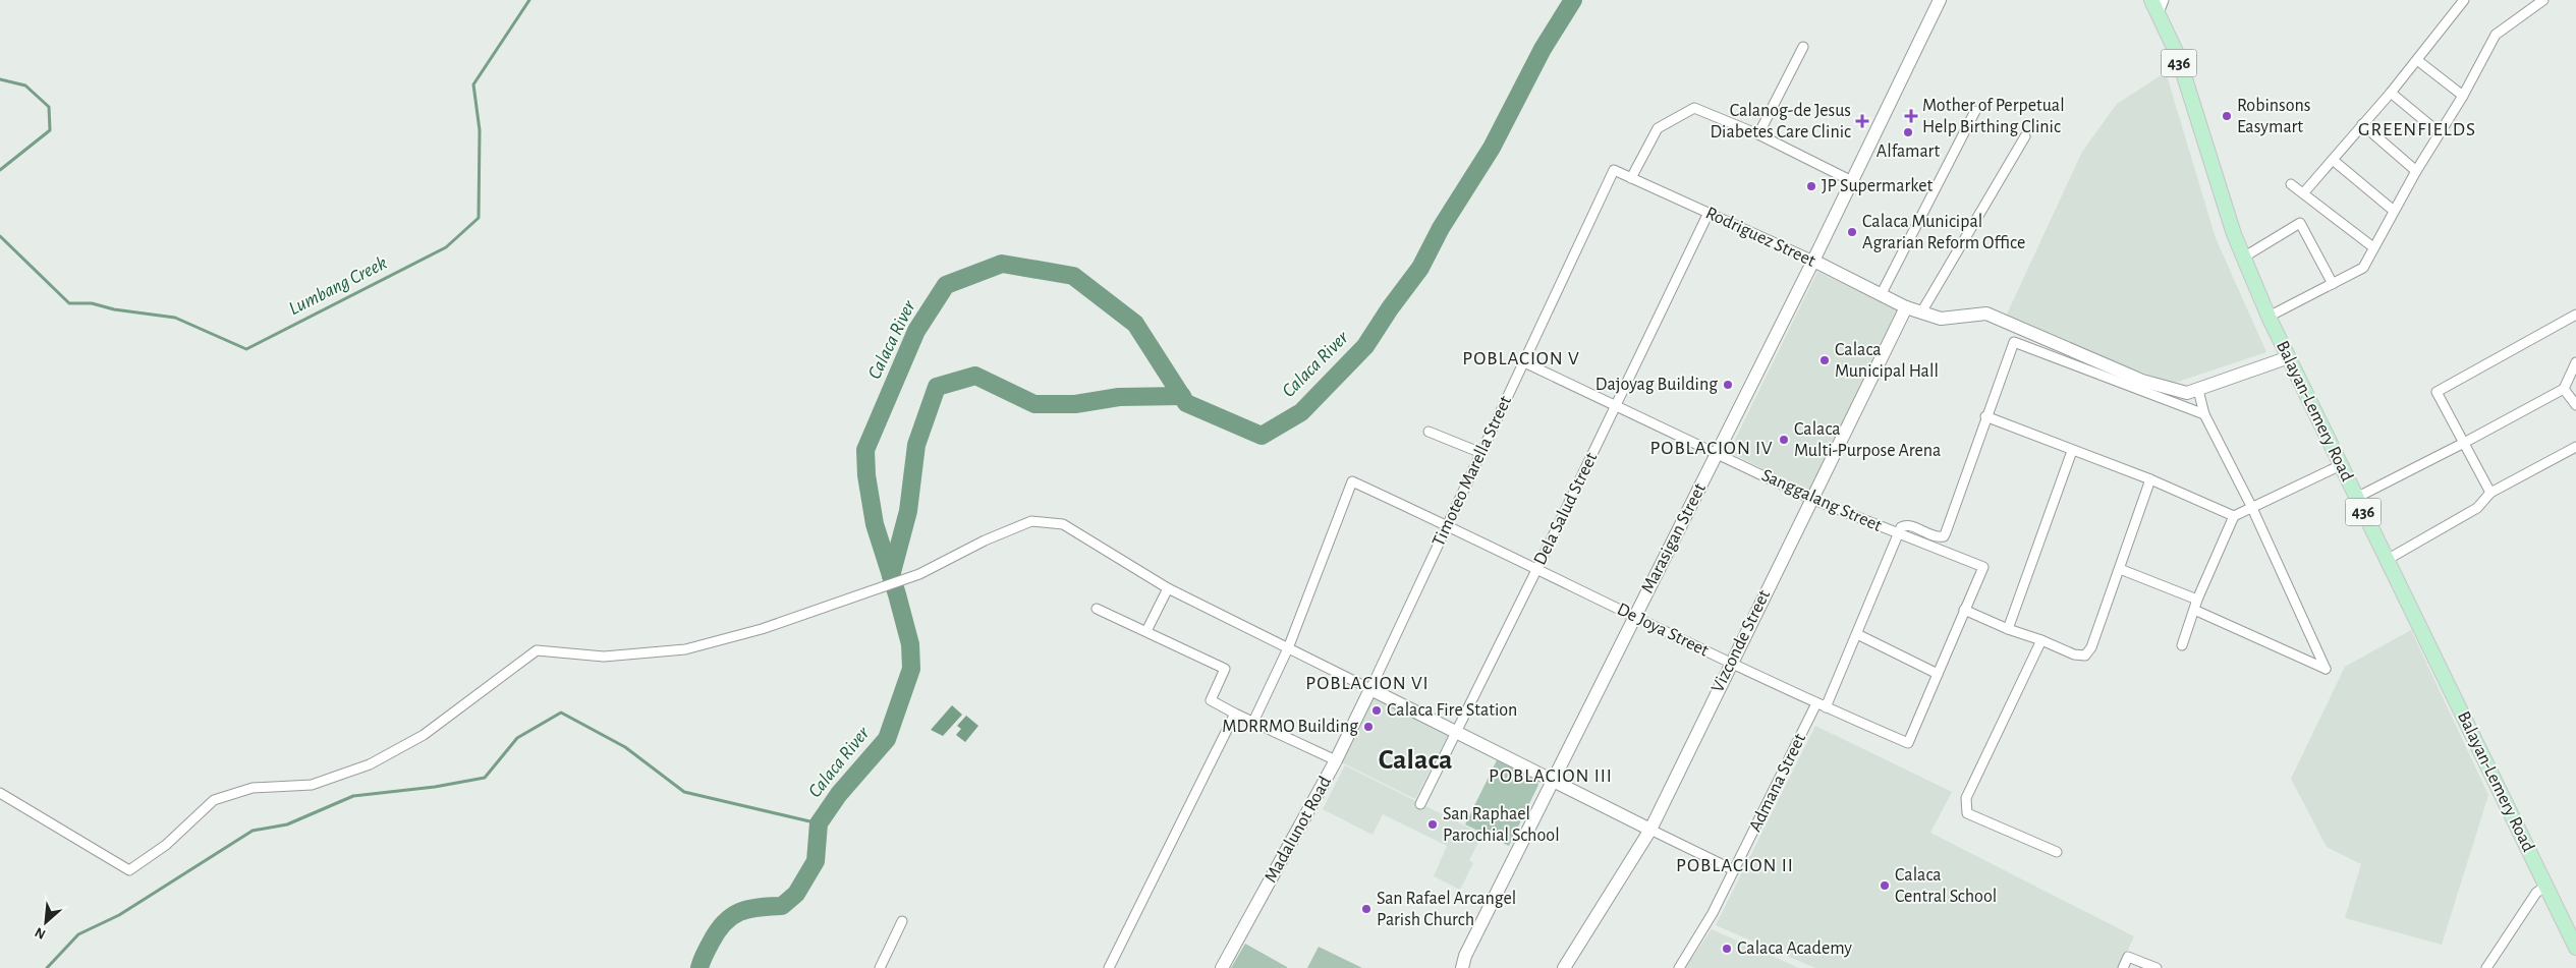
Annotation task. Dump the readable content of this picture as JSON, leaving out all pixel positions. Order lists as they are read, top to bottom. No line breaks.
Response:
{"streets":{"main road":["436","Rodriguez Street","Balayan-Lemery Road","Marasigan Street","Vizconde Street","Madalunot Road"],"street":["Timoteo Marella Street","Sanggalang Street","Dela Salud Street","De Joya Street","Admana Street"]},"crossings":[["Rodriguez Street","Timoteo Marella Street"],["Rodriguez Street","Dela Salud Street"],["Rodriguez Street","Marasigan Street"],["Rodriguez Street","Vizconde Street"],["Timoteo Marella Street","Sanggalang Street"],["Timoteo Marella Street","De Joya Street"],["Timoteo Marella Street","Madalunot Road"],["Sanggalang Street","Dela Salud Street"],["Sanggalang Street","Marasigan Street"],["Sanggalang Street","Vizconde Street"],["Sanggalang Street","Admana Street"],["Dela Salud Street","De Joya Street"],["Marasigan Street","De Joya Street"],["De Joya Street","Vizconde Street"],["De Joya Street","Admana Street"]],"districts":["GREENFIELDS","POBLACION V","POBLACION IV","POBLACION VI","Calaca","POBLACION III","POBLACION II"],"water":["Lumbang Creek","Calaca River"],"places":{"health":["Mother of Perpetual Help Birthing Clinic","Calanog-de Jesus Diabetes Care Clinic"],"other":["Robinsons Easymart","Alfamart","JP Supermarket","Calaca Municipal Agrarian Reform Office","Calaca Municipal Hall","Dajoyag Building","Calaca Multi-Purpose Arena","Calaca Fire Station","MDRRMO Building","San Raphael Parochial School","Calaca Central School","San Rafael Arcangel Parish Church","Calaca Academy"]},"north":"bottom left"}
